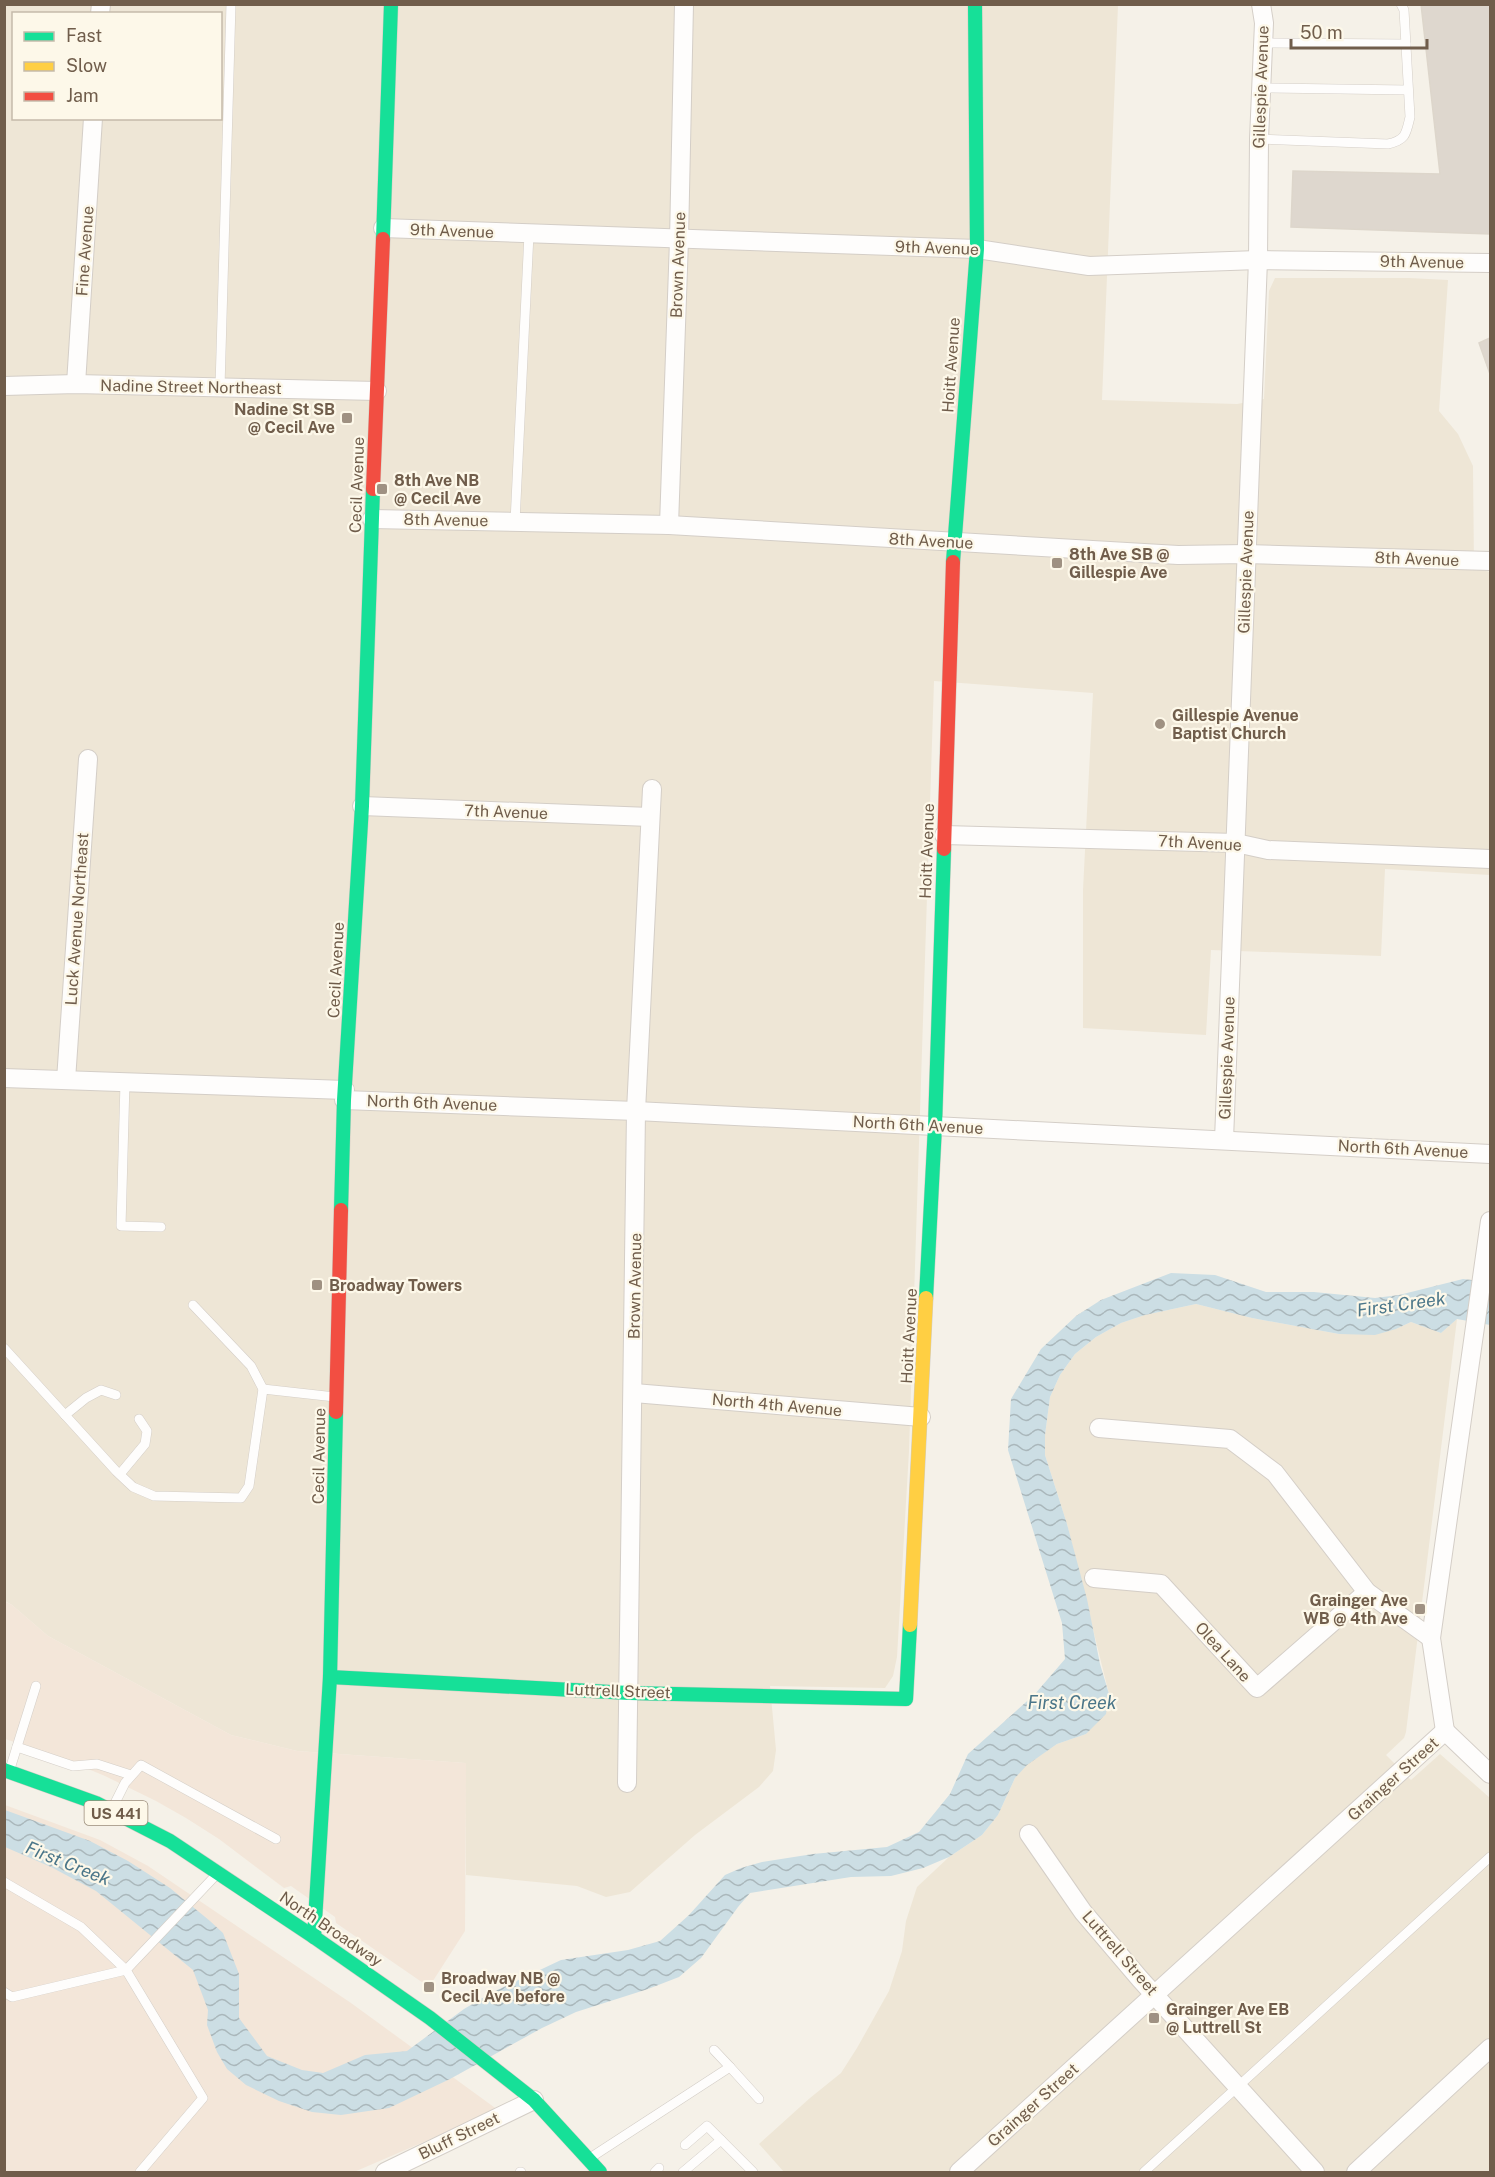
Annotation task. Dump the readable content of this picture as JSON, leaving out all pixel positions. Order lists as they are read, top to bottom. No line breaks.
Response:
{"streets":{"street":["Gillespie Avenue","9th Avenue","Fine Avenue","Brown Avenue","Hoitt Avenue","Nadine Street Northeast","Cecil Avenue","8th Avenue","7th Avenue","Luck Avenue Northeast","North 6th Avenue","North 4th Avenue","Olea Lane","Luttrell Street","Grainger Street","US 441","North Broadway","Bluff Street"]},"crossings":[["Gillespie Avenue","9th Avenue"],["Gillespie Avenue","8th Avenue"],["Gillespie Avenue","7th Avenue"],["Gillespie Avenue","North 6th Avenue"],["9th Avenue","Brown Avenue"],["9th Avenue","Hoitt Avenue"],["9th Avenue","Cecil Avenue"],["Fine Avenue","Nadine Street Northeast"],["Brown Avenue","8th Avenue"],["Brown Avenue","7th Avenue"],["Brown Avenue","North 6th Avenue"],["Brown Avenue","North 4th Avenue"],["Brown Avenue","Luttrell Street"],["Hoitt Avenue","8th Avenue"],["Hoitt Avenue","7th Avenue"],["Hoitt Avenue","North 6th Avenue"],["Hoitt Avenue","North 4th Avenue"],["Hoitt Avenue","Luttrell Street"],["Nadine Street Northeast","Cecil Avenue"],["Cecil Avenue","8th Avenue"],["Cecil Avenue","7th Avenue"],["Cecil Avenue","North 6th Avenue"],["Cecil Avenue","Luttrell Street"],["Cecil Avenue","North Broadway"],["Luck Avenue Northeast","North 6th Avenue"],["Luttrell Street","Grainger Street"],["North Broadway","Bluff Street"]],"water":["First Creek"],"places":{"transit":["Nadine St SB @ Cecil Ave","8th Ave NB @ Cecil Ave","8th Ave SB @ Gillespie Ave","Broadway Towers","Grainger Ave WB @ 4th Ave","Broadway NB @ Cecil Ave before","Grainger Ave EB @ Luttrell St"],"other":["Gillespie Avenue Baptist Church"]},"legend":["Fast","Slow","Jam"],"scale_bar":"50 m"}
